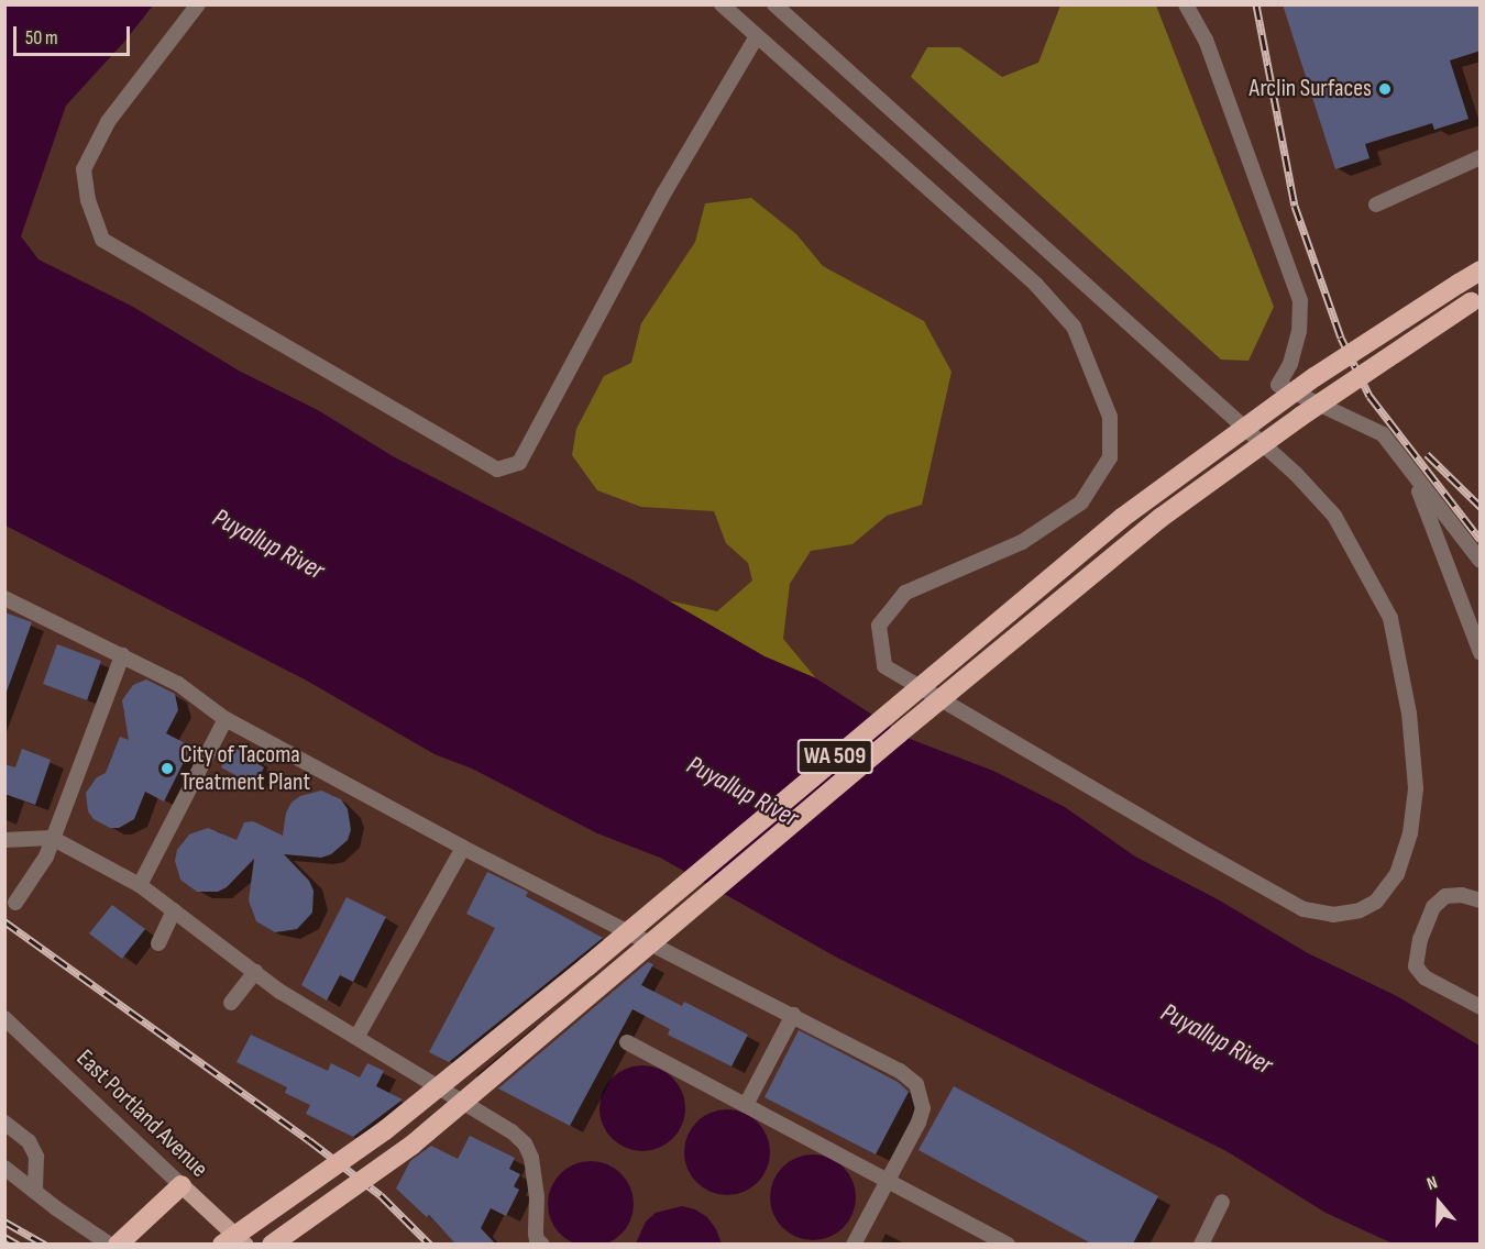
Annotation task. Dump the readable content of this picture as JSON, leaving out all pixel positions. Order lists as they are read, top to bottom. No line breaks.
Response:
{"streets":{"highway":["WA 509"],"main road":["East Portland Avenue"]},"water":["Puyallup River"],"places":["Arclin Surfaces","City of Tacoma Treatment Plant"],"scale_bar":"50 m","north":"top"}
